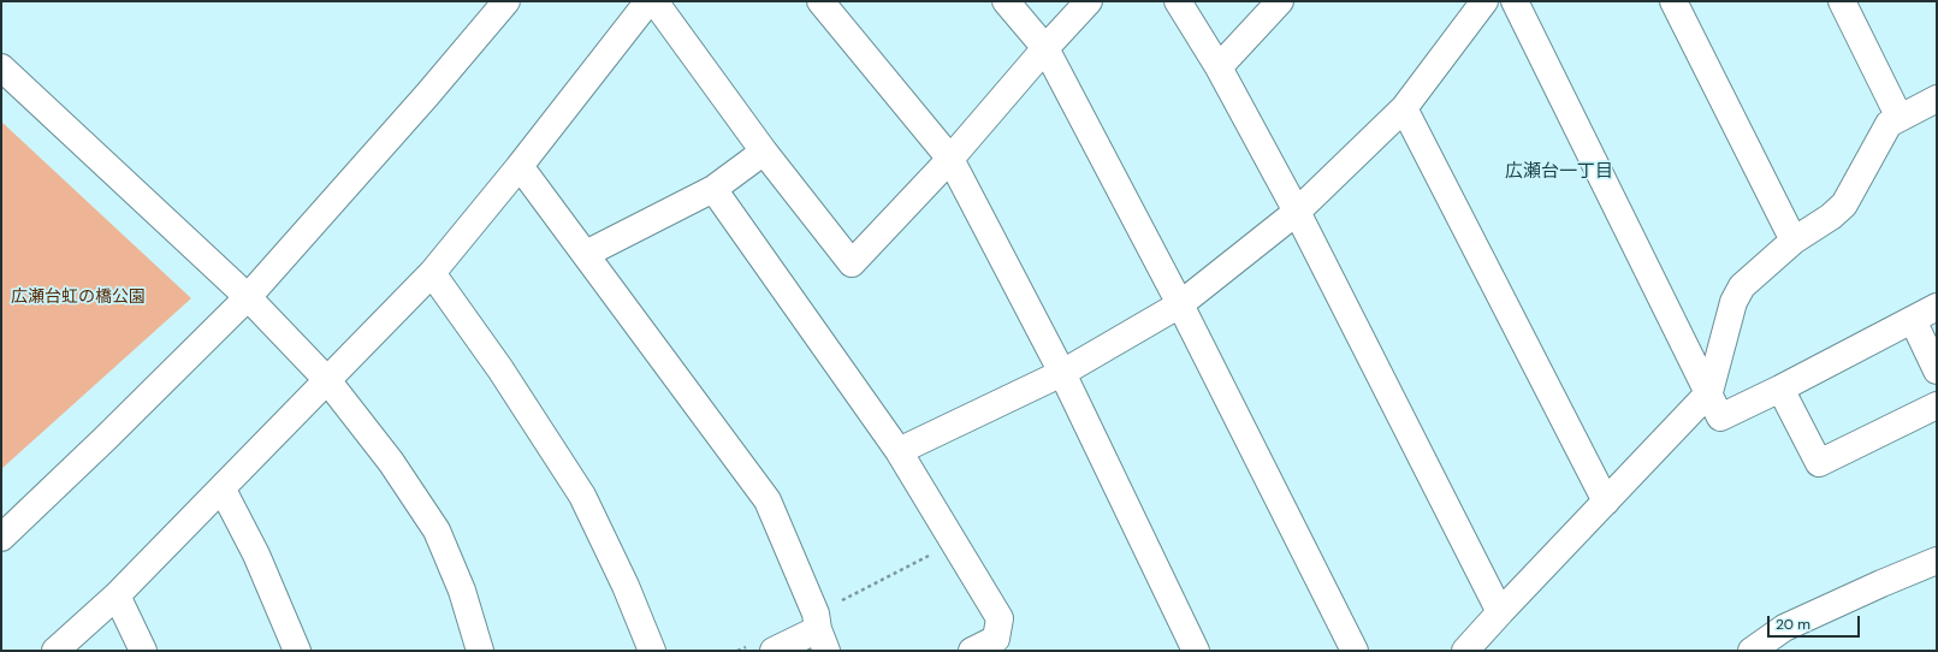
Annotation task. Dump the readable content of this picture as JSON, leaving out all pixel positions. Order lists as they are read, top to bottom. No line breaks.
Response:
{"districts":["広瀬台一丁目"],"parks":["広瀬台虹の橋公園"],"scale_bar":"20 m"}
